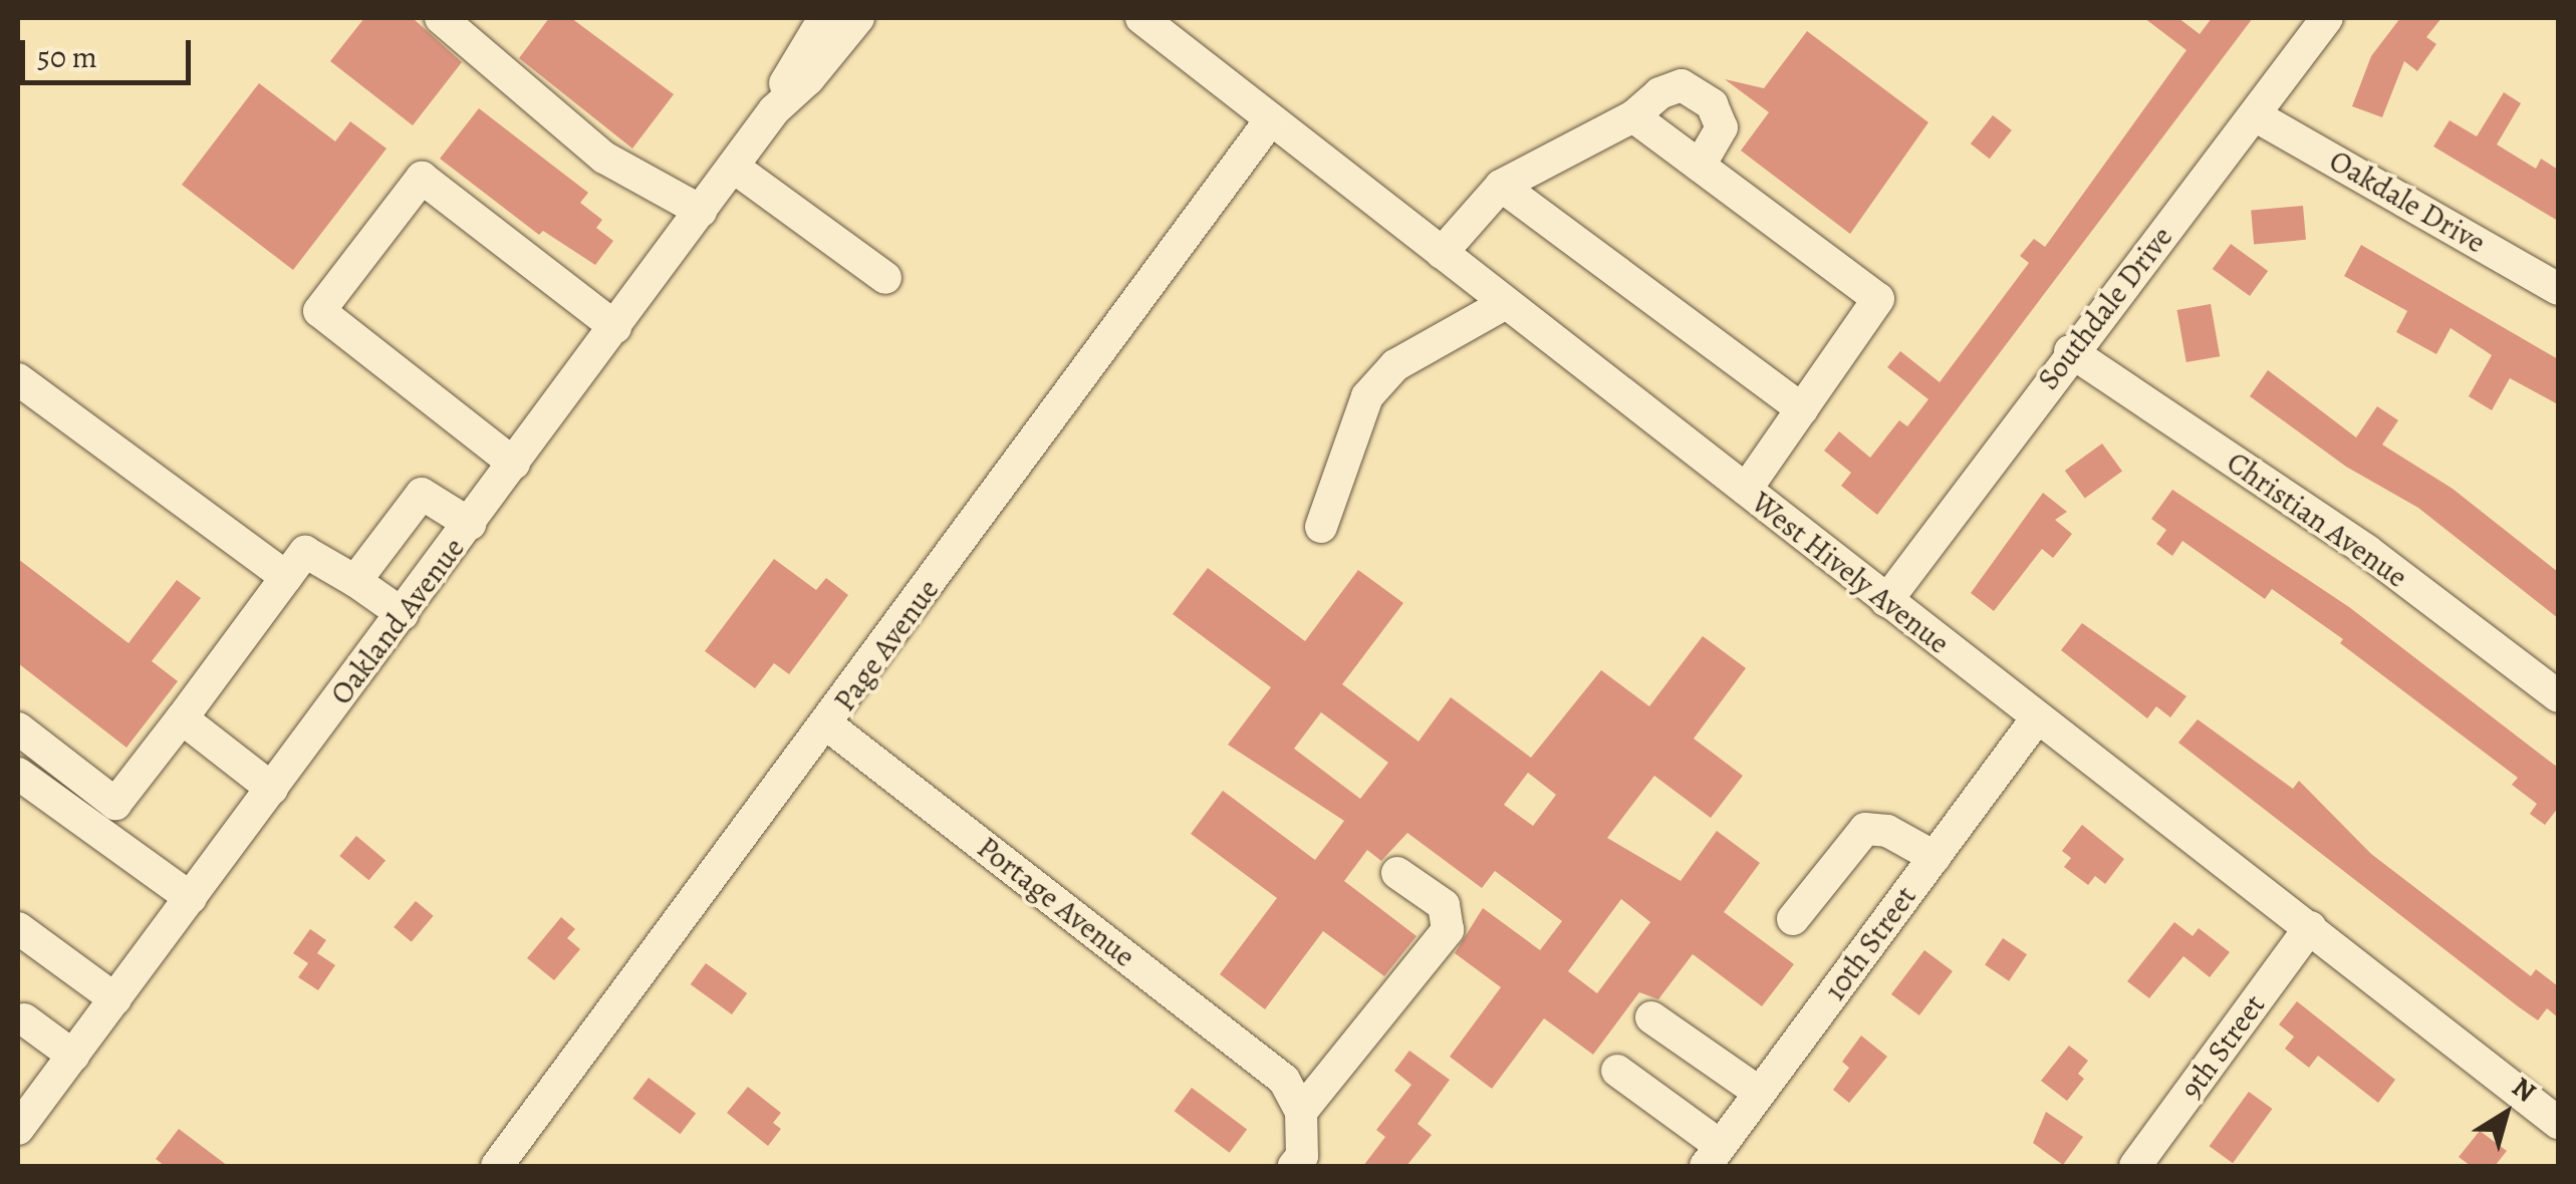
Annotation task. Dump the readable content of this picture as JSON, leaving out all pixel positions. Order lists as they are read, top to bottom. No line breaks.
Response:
{"streets":{"street":["Oakdale Drive","Southdale Drive","Christian Avenue","West Hively Avenue","Oakland Avenue","Page Avenue","Portage Avenue","10th Street","9th Street"]},"crossings":[["Oakdale Drive","Southdale Drive"],["Southdale Drive","Christian Avenue"],["Southdale Drive","West Hively Avenue"],["West Hively Avenue","Page Avenue"],["West Hively Avenue","10th Street"],["West Hively Avenue","9th Street"],["Page Avenue","Portage Avenue"]],"scale_bar":"50 m","north":"top right"}
